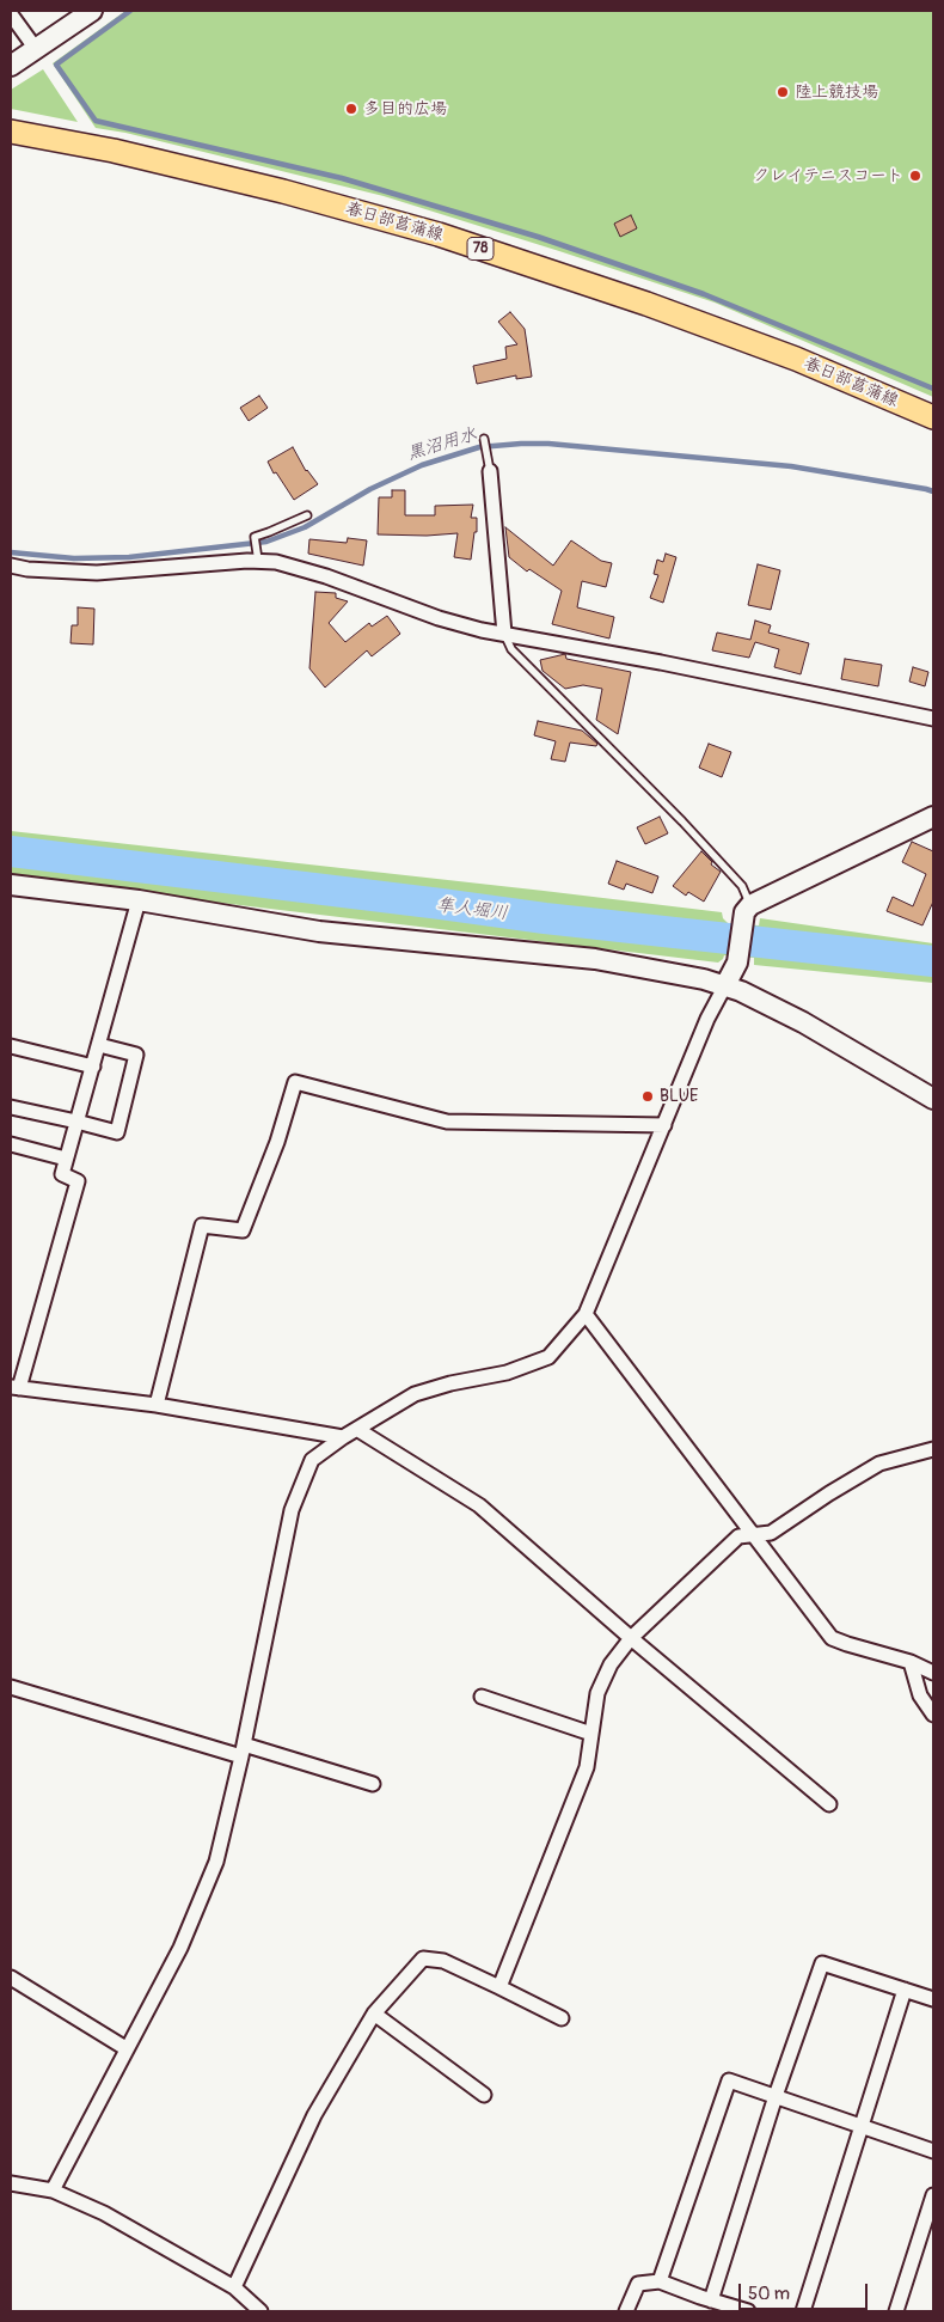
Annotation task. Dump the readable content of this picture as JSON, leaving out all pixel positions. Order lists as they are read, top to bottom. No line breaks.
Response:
{"streets":{"main road":["春日部菖蒲線","78"]},"water":["黒沼用水","隼人堀川"],"places":["陸上競技場","多目的広場","クレイテニスコート","BLUE"],"scale_bar":"50 m"}
